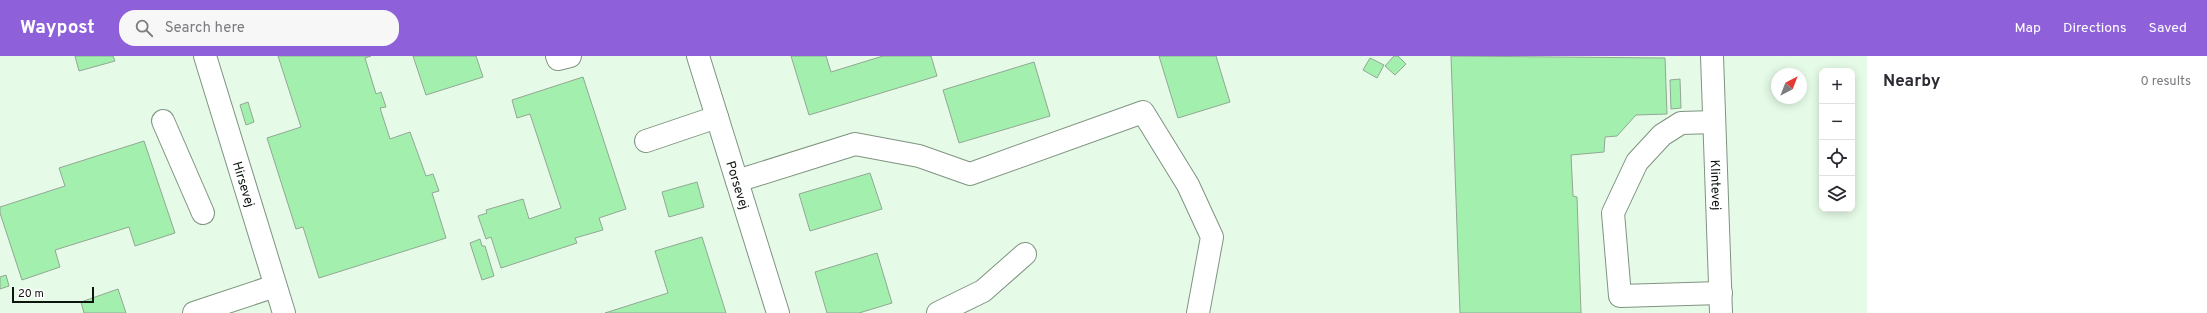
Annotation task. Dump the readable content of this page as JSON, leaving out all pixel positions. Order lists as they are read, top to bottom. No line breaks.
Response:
{"streets":{"street":["Klintevej","Hirsevej","Porsevej"]},"scale_bar":"20 m","north":"top right","page":{"header":"Waypost","search":"Search here","nav":["Map","Directions","Saved"],"heading":["Nearby","0 results"],"map_buttons":["+","−"],"scale":"20 m"}}
